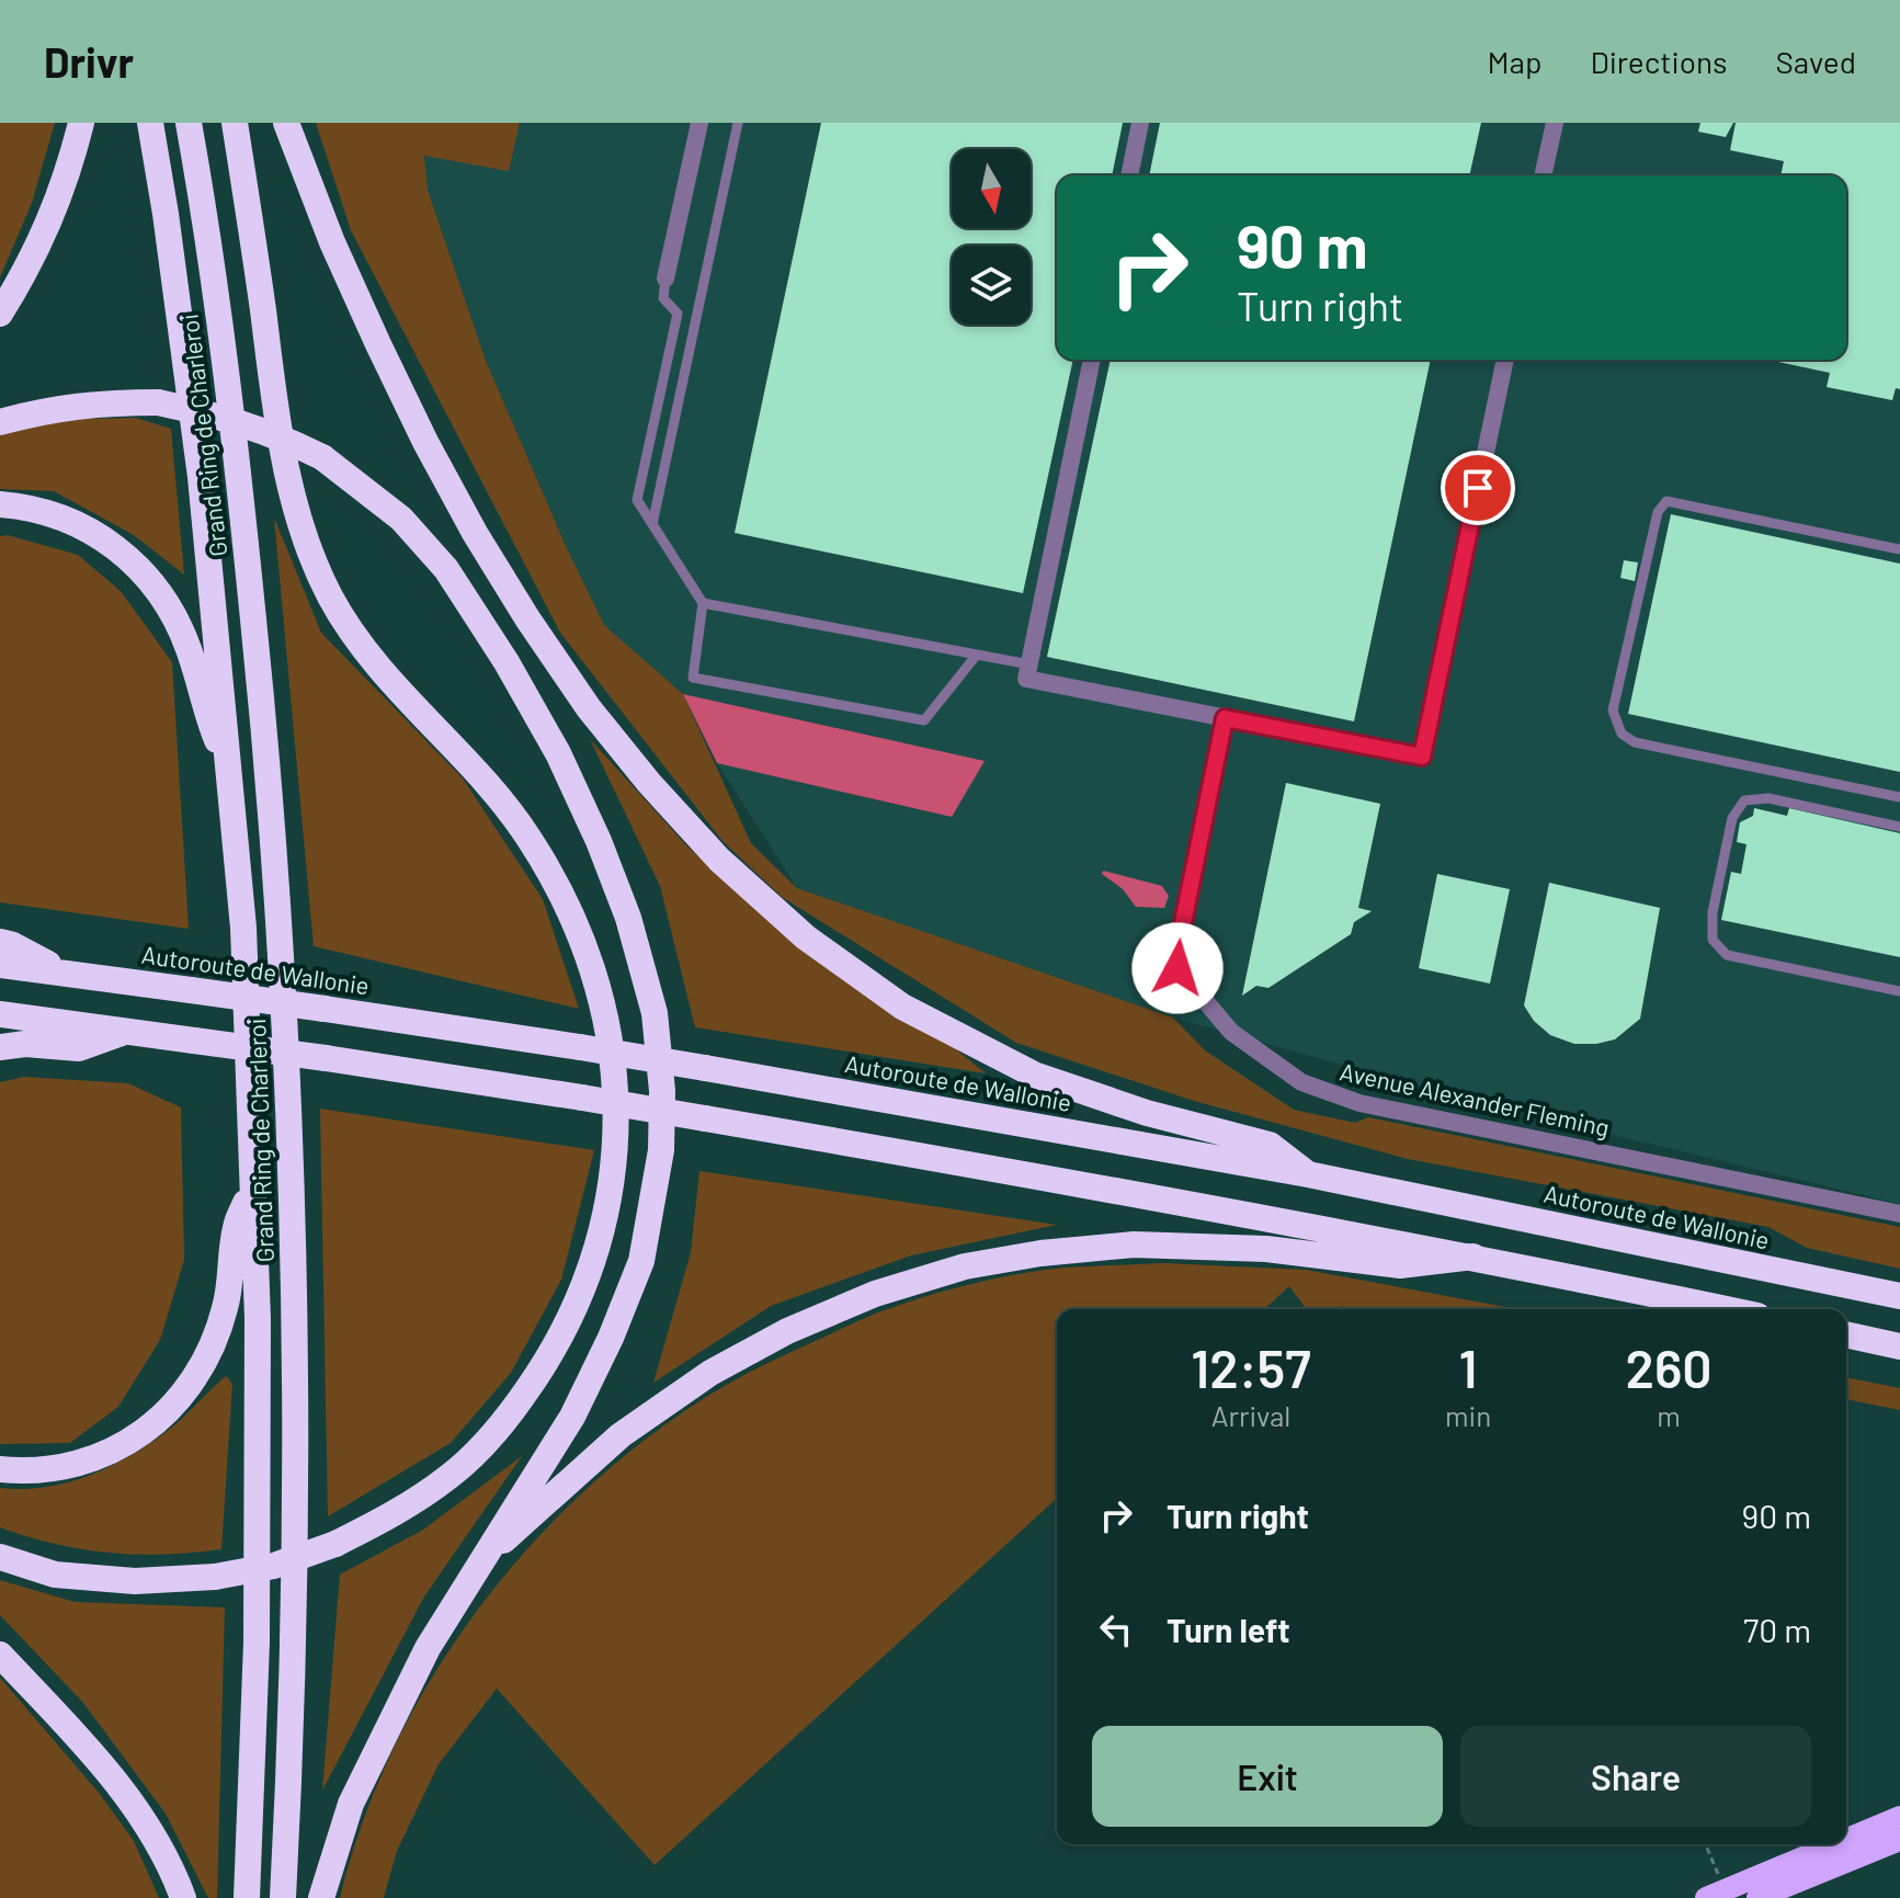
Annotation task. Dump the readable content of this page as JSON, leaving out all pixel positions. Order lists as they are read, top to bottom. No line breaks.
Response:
{"streets":{"highway":["Grand Ring de Charleroi","Autoroute de Wallonie"],"street":["Avenue Alexander Fleming"]},"north":"bottom","page":{"header":"Drivr","nav":["Map","Directions","Saved"],"turn":["90 m","Turn right"],"eta":["12:57","Arrival","1","min","260","m"],"list":[{"name":"Turn right","value":"90 m"},{"name":"Turn left","value":"70 m"}],"buttons":["Exit","Share"]}}
